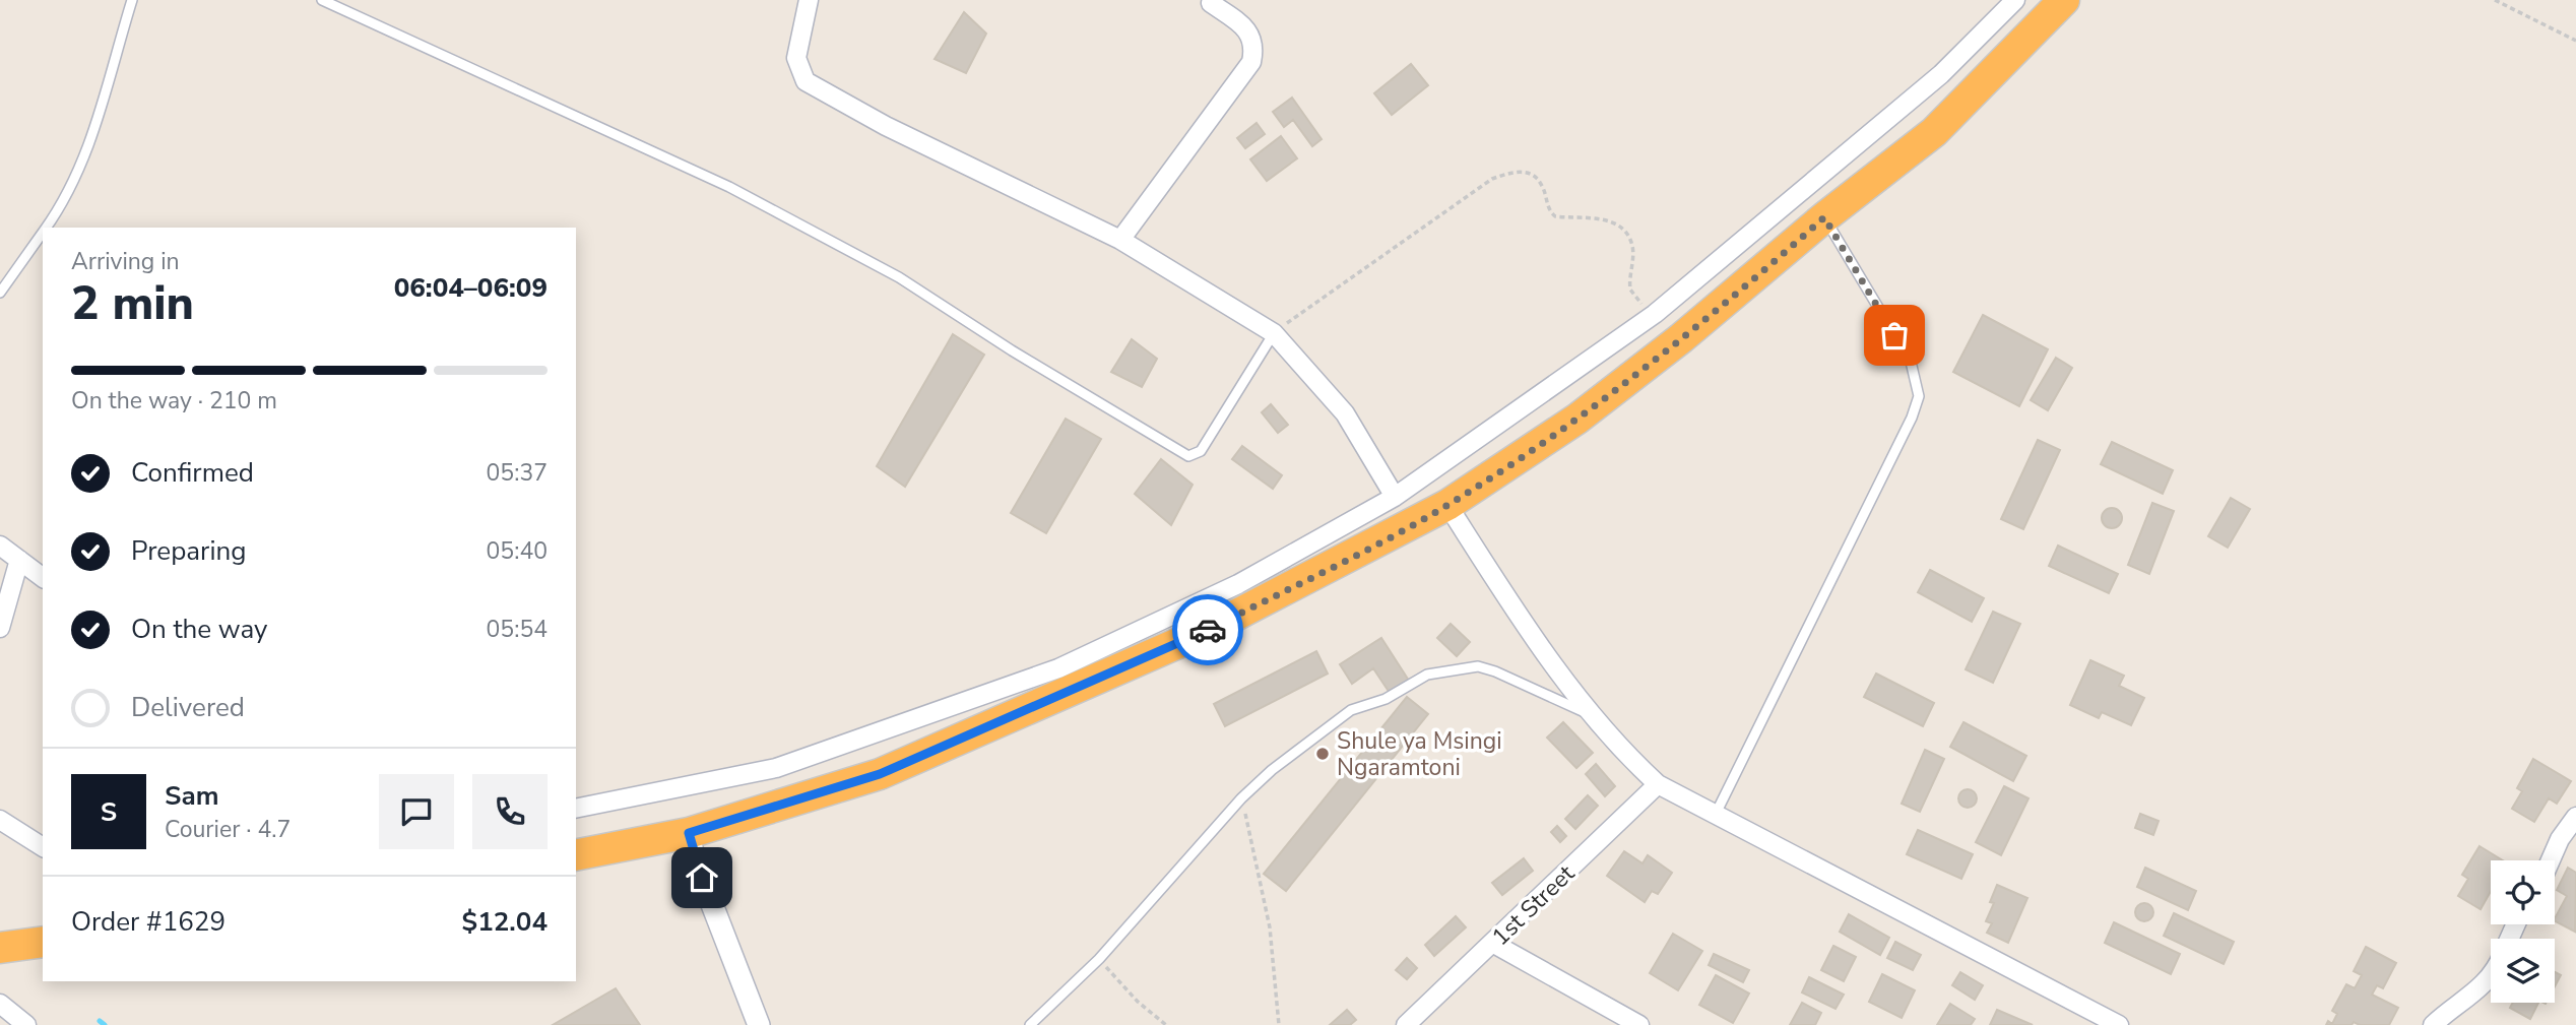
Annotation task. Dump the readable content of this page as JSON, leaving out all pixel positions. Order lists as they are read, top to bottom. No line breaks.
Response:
{"streets":{"street":["1st Street"]},"places":["Shule ya Msingi Ngaramtoni"],"page":{"heading":["2 min","Arriving in","06:04–06:09"],"panel":["Sam","Courier · 4.7","Order #1629","$12.04"],"bar":"On the way · 210 m","list":[["Confirmed","05:37"],["Preparing","05:40"],["On the way","05:54"],"Delivered"],"round":"S"}}
